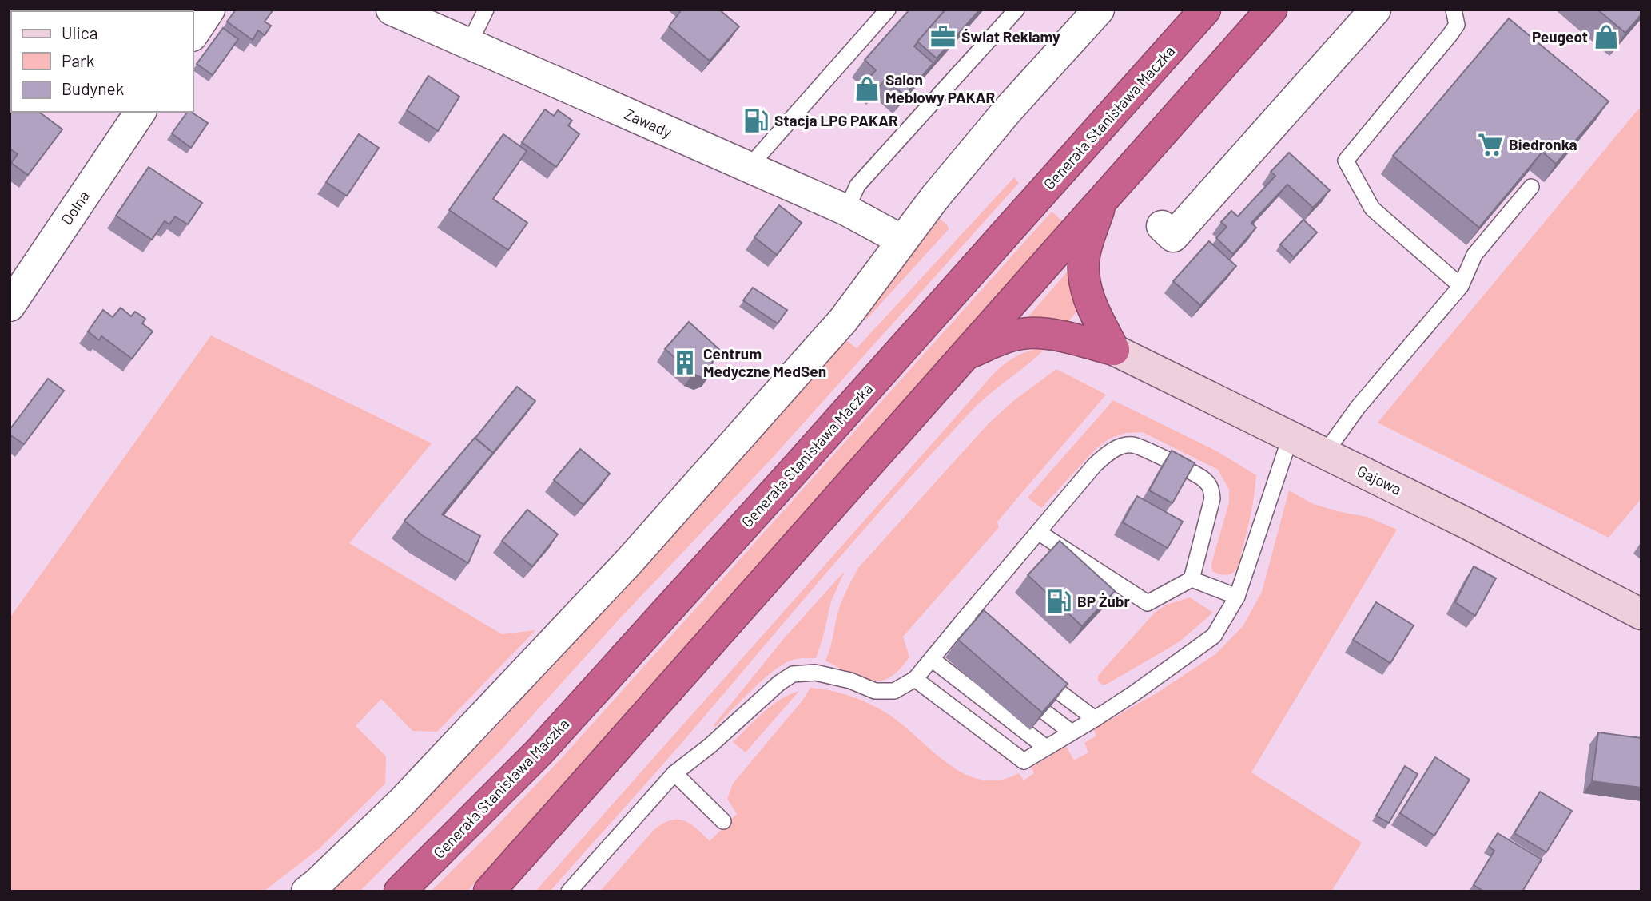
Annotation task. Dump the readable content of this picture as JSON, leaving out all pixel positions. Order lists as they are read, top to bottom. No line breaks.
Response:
{"streets":{"highway":["Generała Stanisława Maczka"],"street":["Zawady","Dolna","Gajowa"]},"places":{"office":["Świat Reklamy"],"shop":["Peugeot","Salon Meblowy PAKAR"],"fuel station":["Stacja LPG PAKAR","BP Żubr"],"supermarket":["Biedronka"],"building":["Centrum Medyczne MedSen"]},"legend":["Ulica","Park","Budynek"]}
